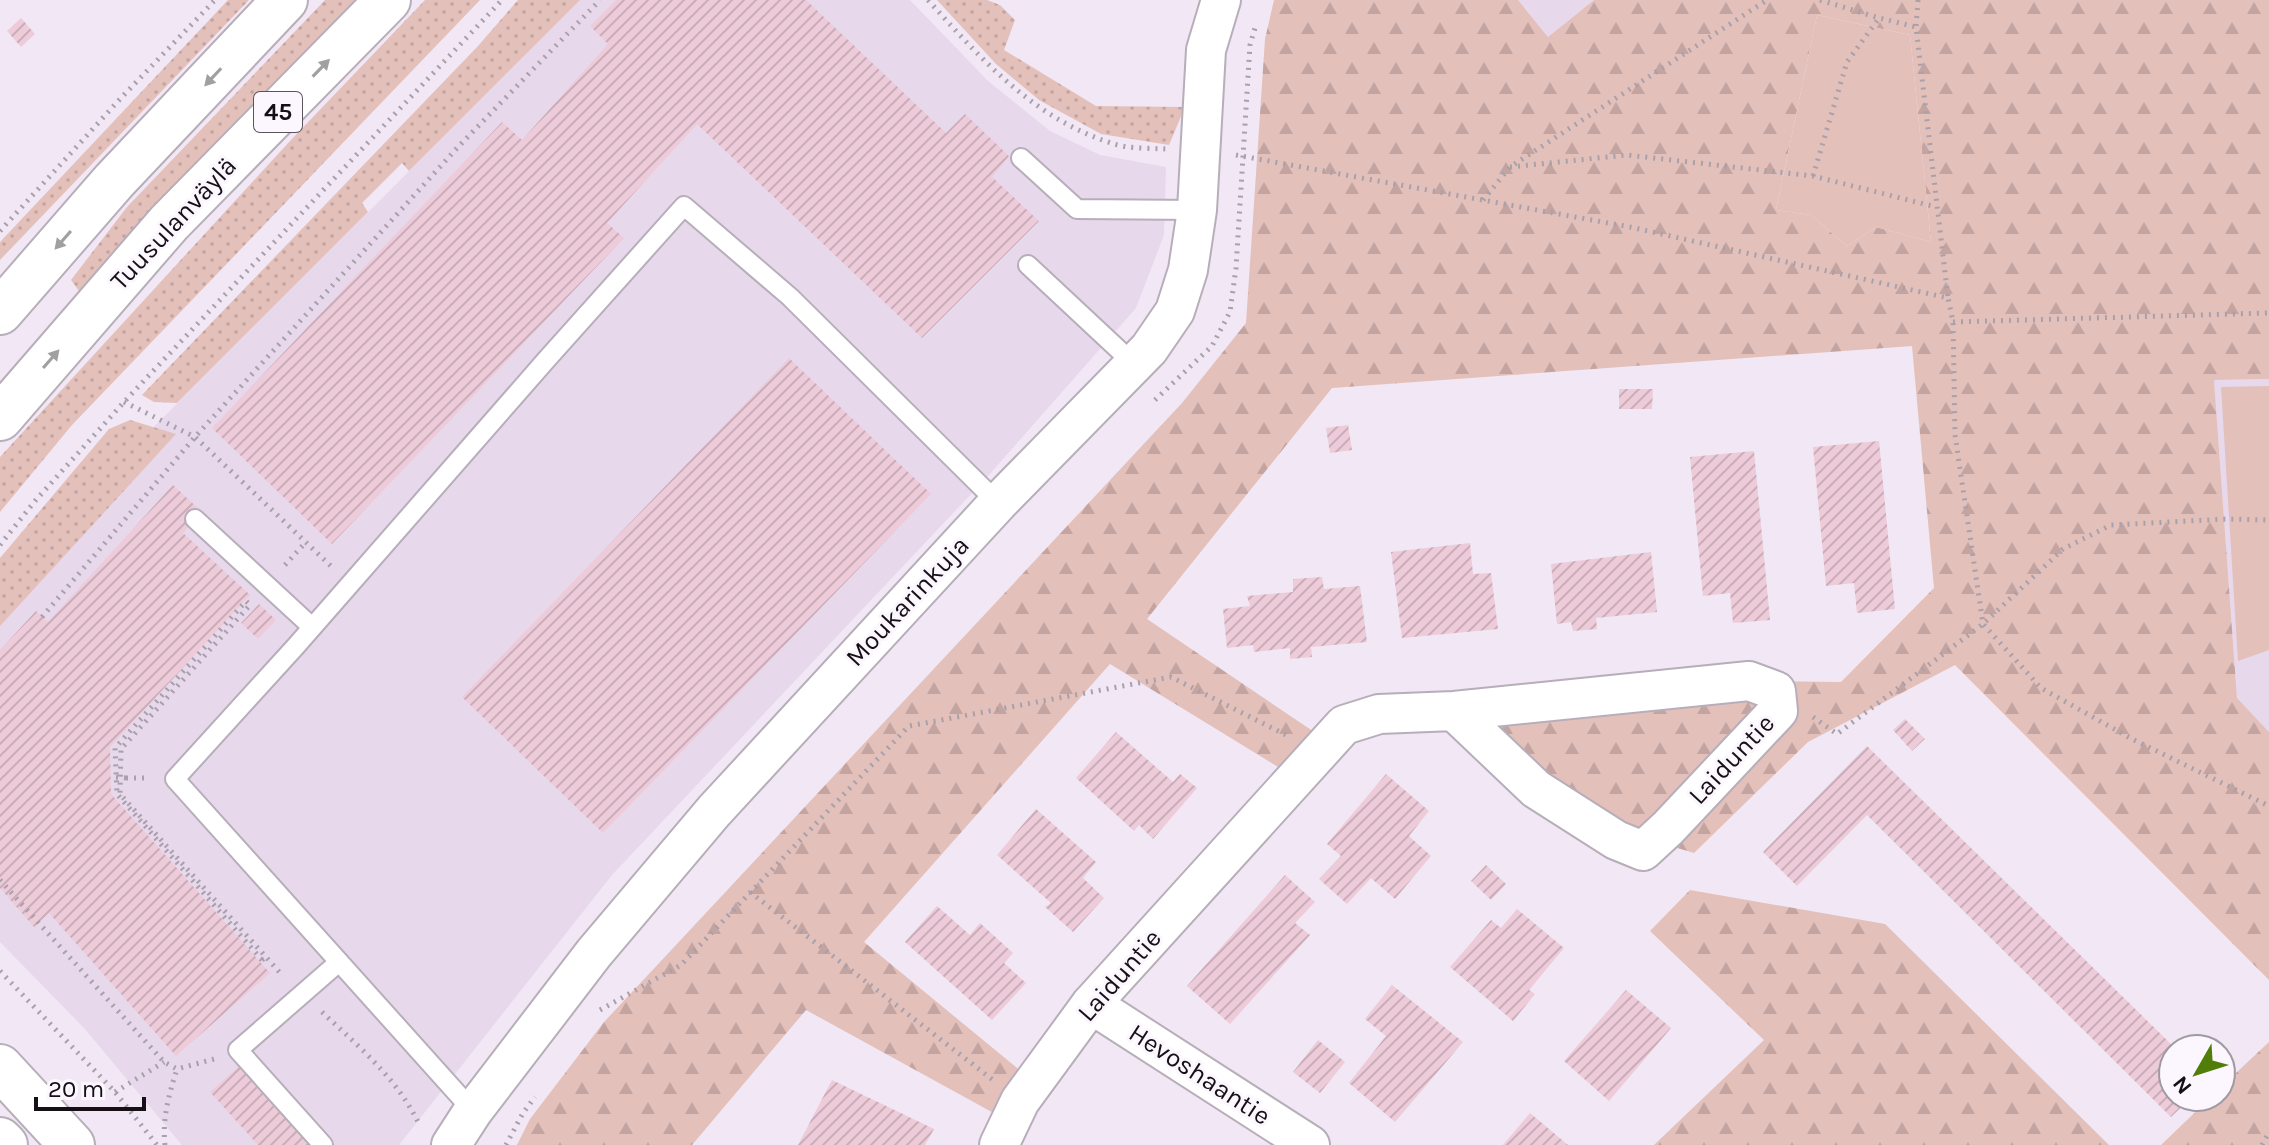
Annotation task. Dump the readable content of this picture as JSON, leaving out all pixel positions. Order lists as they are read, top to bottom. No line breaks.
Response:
{"streets":{"main road":["45","Tuusulanväylä"],"street":["Moukarinkuja","Laiduntie","Hevoshaantie"]},"crossings":[["Laiduntie","Hevoshaantie"]],"scale_bar":"20 m","north":"bottom left"}
